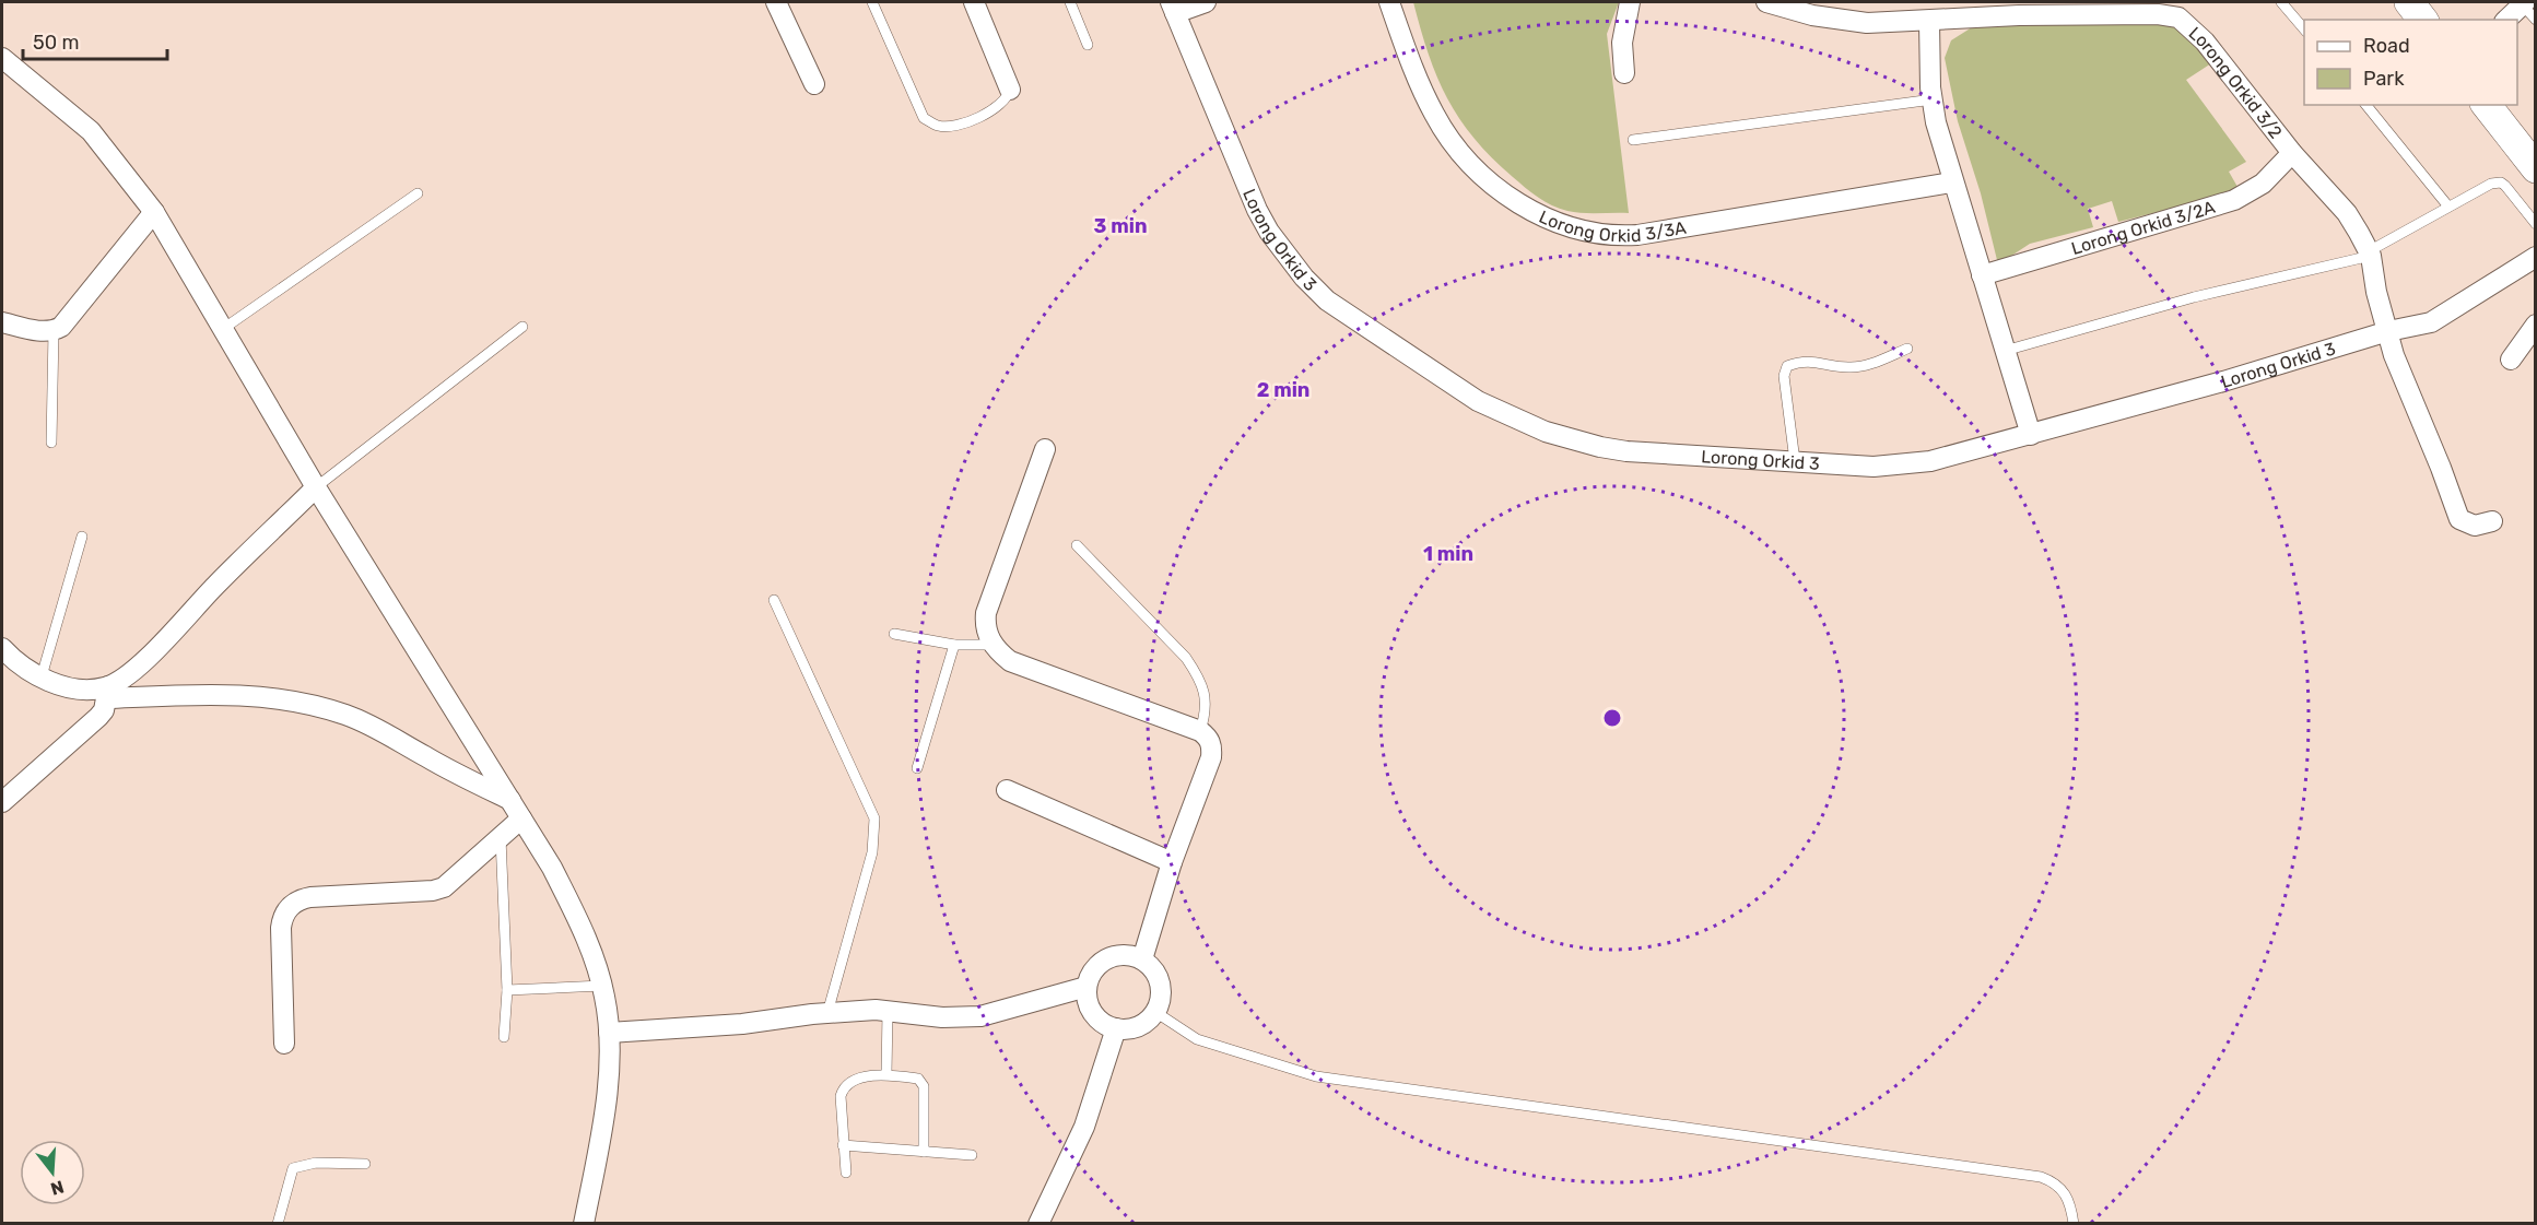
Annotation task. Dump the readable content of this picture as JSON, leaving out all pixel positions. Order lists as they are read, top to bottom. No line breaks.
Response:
{"streets":{"street":["Lorong Orkid 3/2","Lorong Orkid 3/3A","Lorong Orkid 3/2A","Lorong Orkid 3"]},"crossings":[["Lorong Orkid 3/2","Lorong Orkid 3/2A"],["Lorong Orkid 3/2","Lorong Orkid 3"]],"legend":["Road","Park"],"scale_bar":"50 m","north":"bottom","rings":["3 min","2 min","1 min"]}
